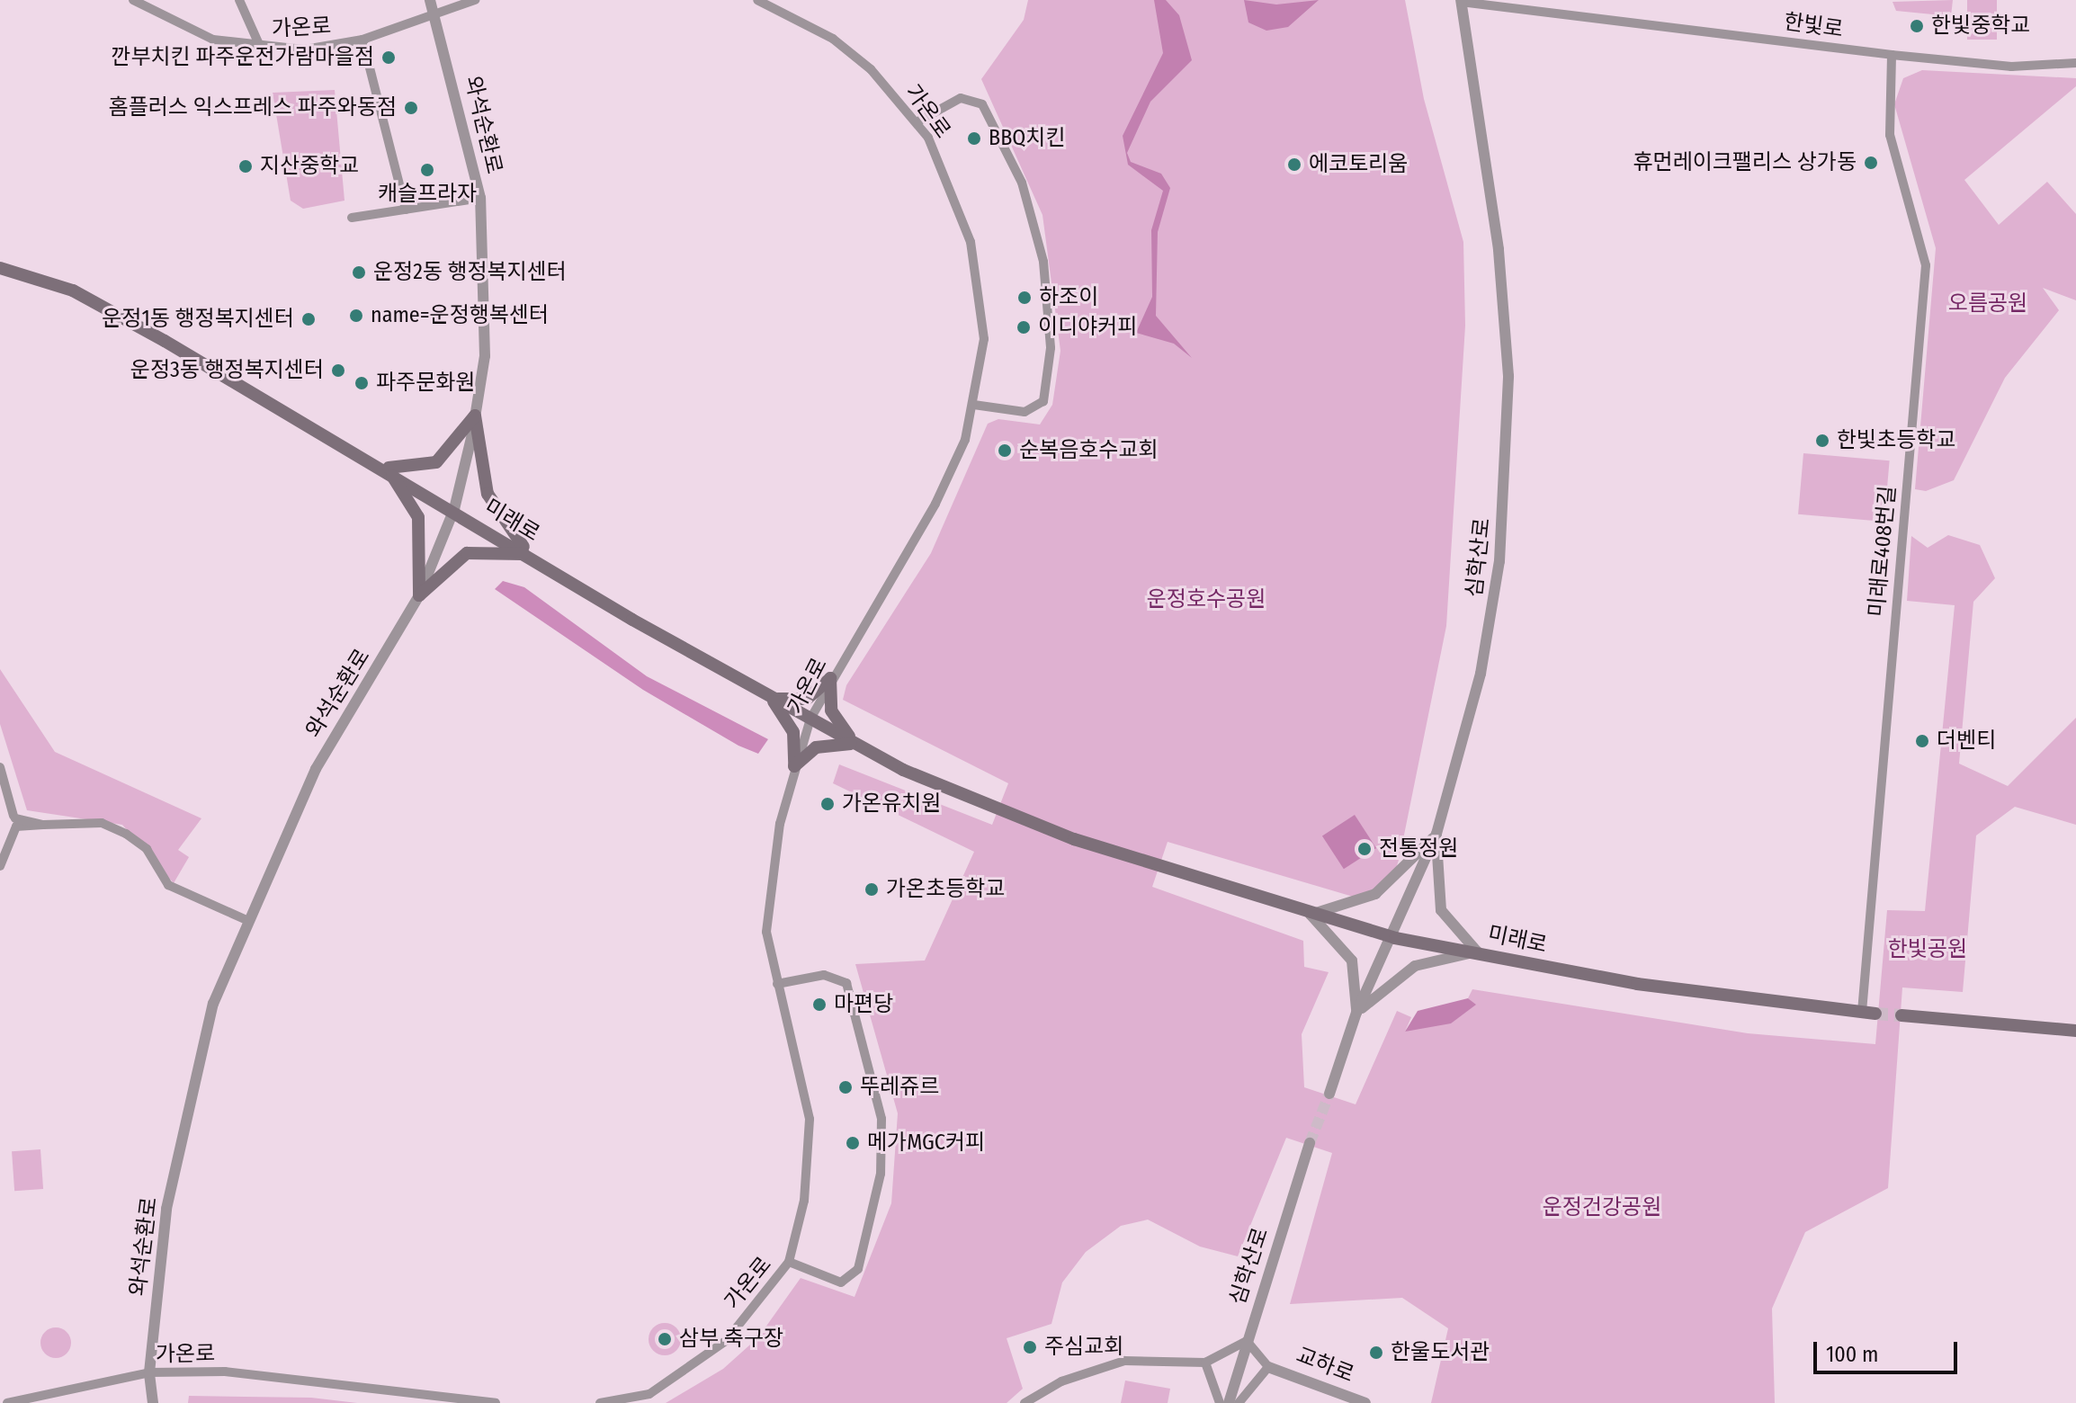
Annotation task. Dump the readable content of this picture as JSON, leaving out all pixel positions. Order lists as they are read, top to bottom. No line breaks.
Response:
{"streets":{"main road":["미래로"],"street":["한빛로","가온로","와석순환로","미래로408번길","심학산로","교하로"]},"crossings":[["한빛로","미래로408번길"],["한빛로","심학산로"],["가온로","와석순환로"],["가온로","미래로"],["와석순환로","미래로"],["미래로","미래로408번길"],["미래로","심학산로"]],"parks":["오름공원","운정호수공원","한빛공원","운정건강공원"],"places":["한빛중학교","깐부치킨 파주운전가람마을점","홈플러스 익스프레스 파주와동점","BBQ치킨","휴먼레이크팰리스 상가동","에코토리움","지산중학교","캐슬프라자","운정2동 행정복지센터","하조이","name=운정행복센터","운정1동 행정복지센터","이디야커피","운정3동 행정복지센터","파주문화원","한빛초등학교","순복음호수교회","더벤티","가온유치원","전통정원","가온초등학교","마편당","뚜레쥬르","메가MGC커피","삼부 축구장","주심교회","한울도서관"],"scale_bar":"100 m"}
